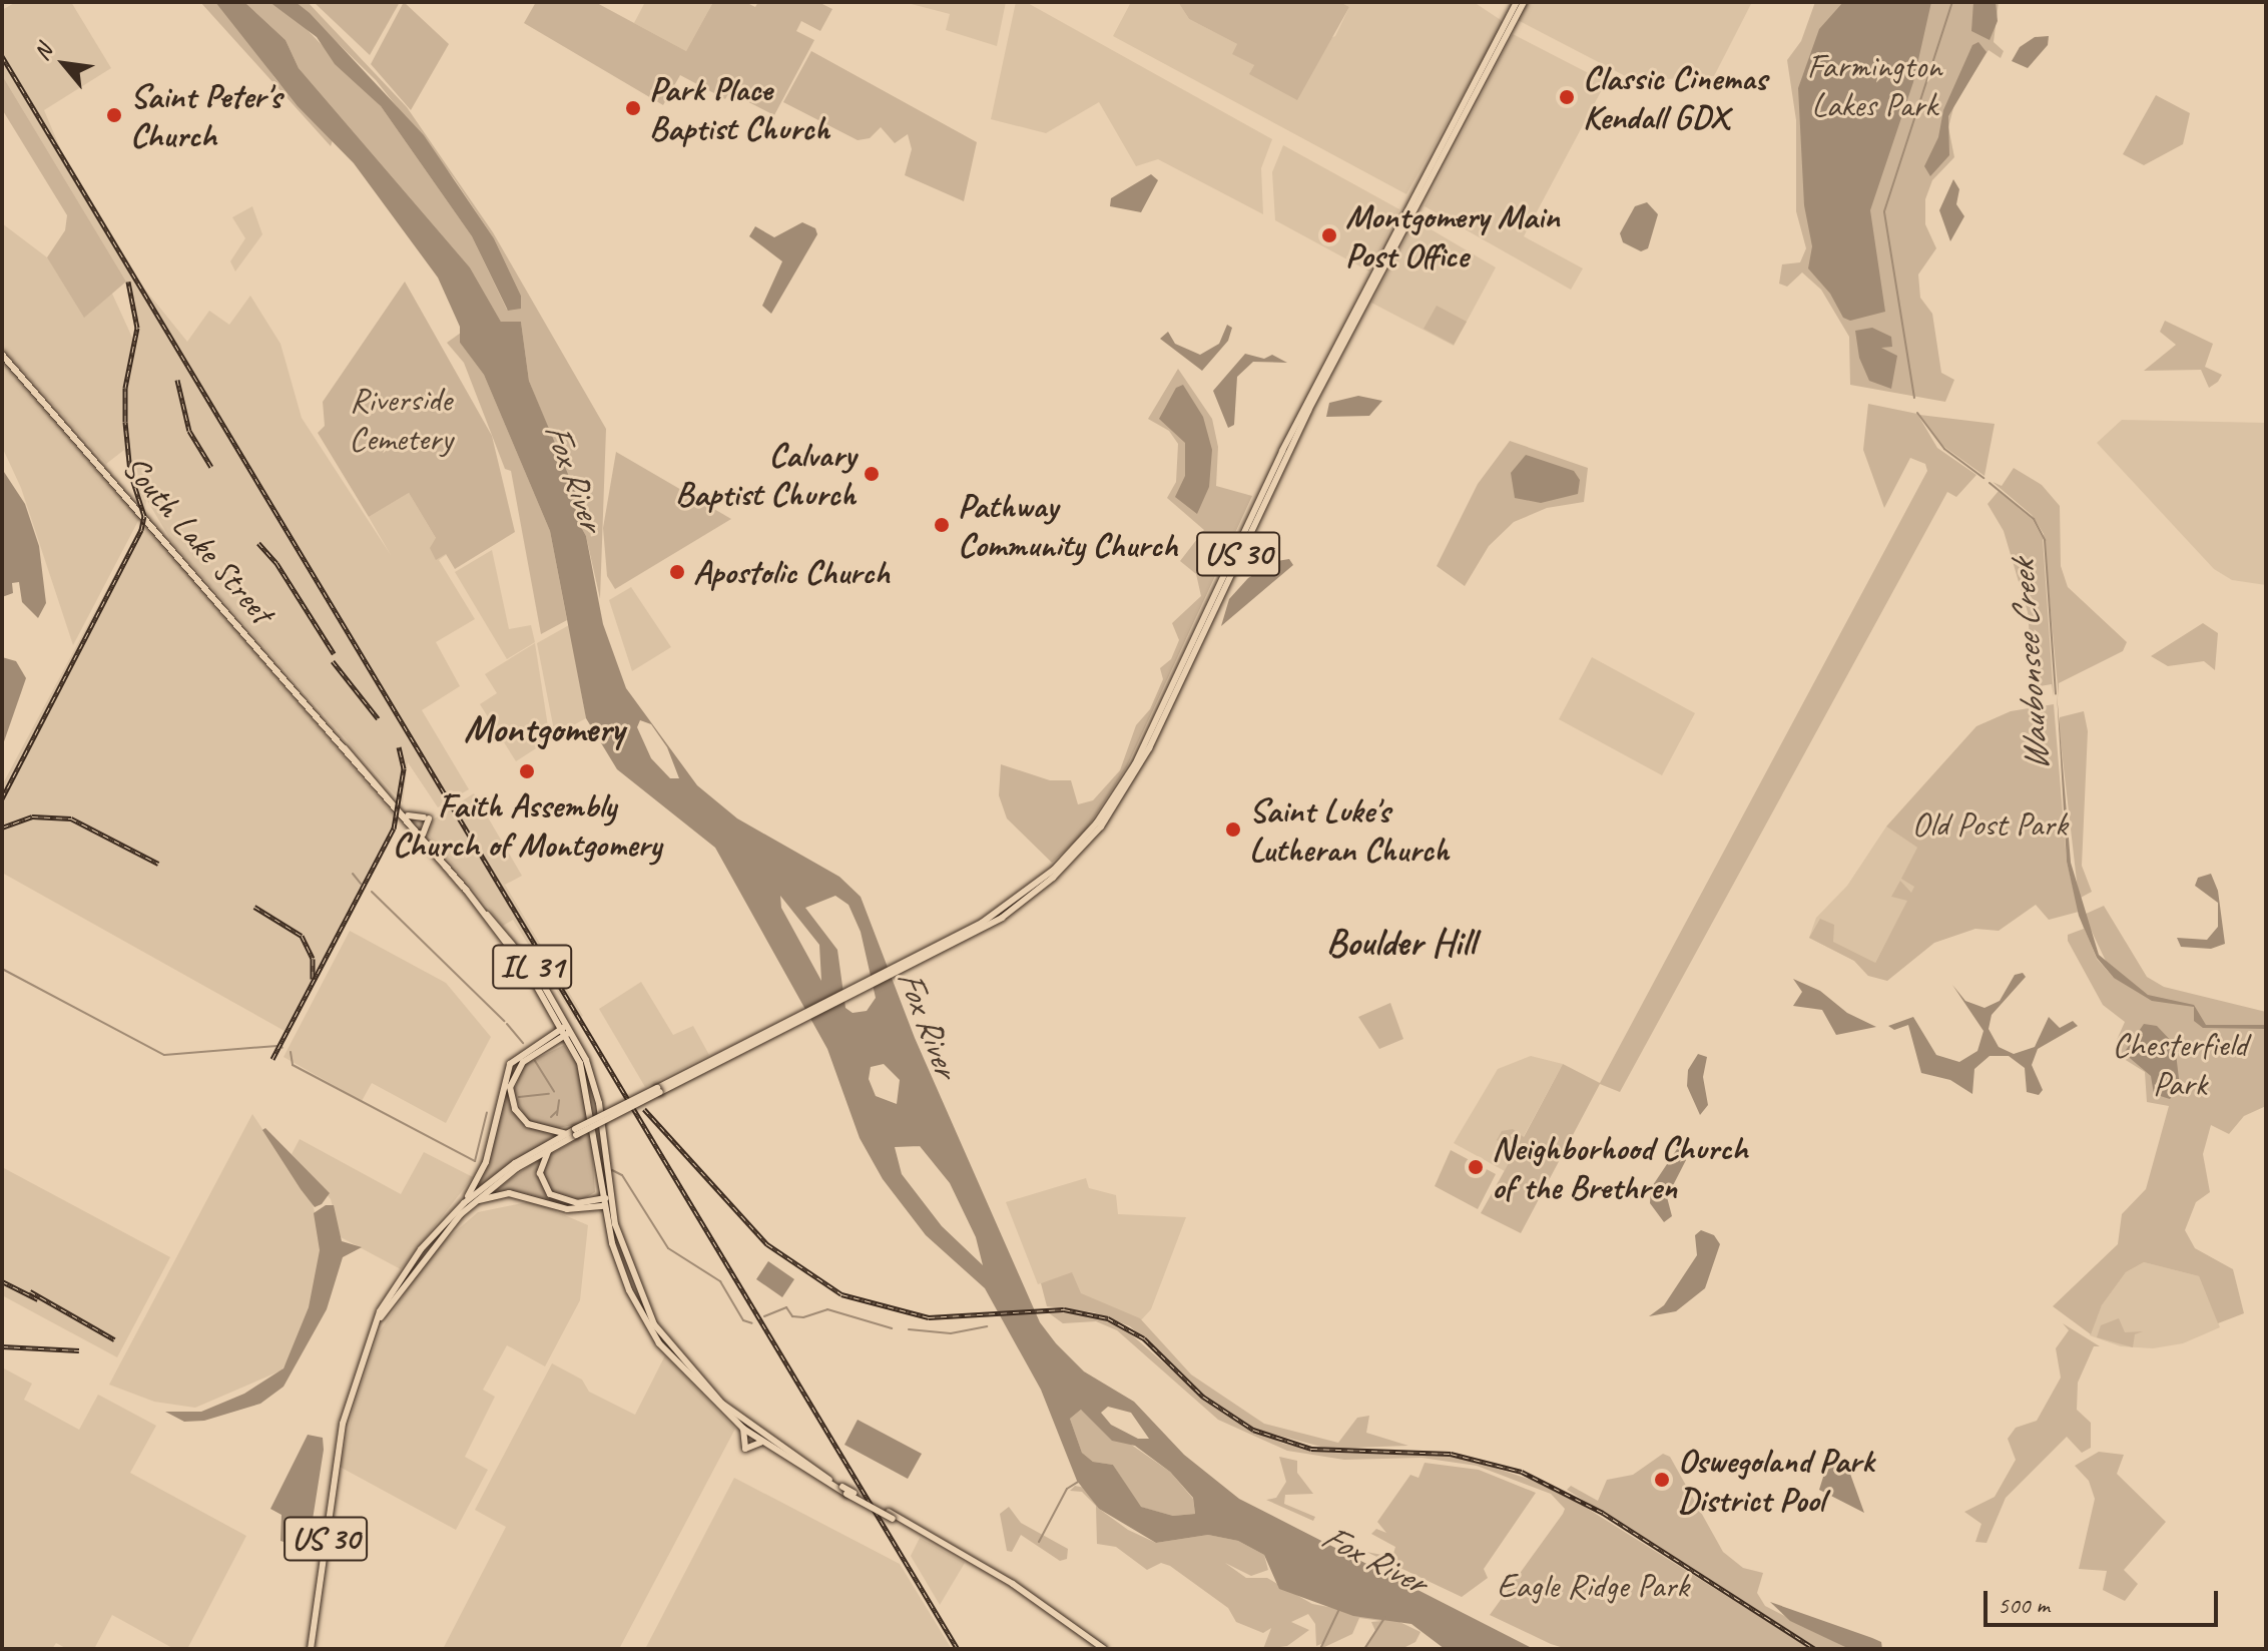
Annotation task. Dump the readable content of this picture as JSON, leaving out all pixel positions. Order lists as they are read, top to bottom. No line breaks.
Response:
{"streets":{"main road":["South Lake Street","US 30","IL 31"]},"crossings":[["South Lake Street","IL 31"]],"districts":["Montgomery","Boulder Hill"],"water":["Fox River","Waubonsee Creek"],"parks":["Farmington Lakes Park","Riverside Cemetery","Old Post Park","Chesterfield Park","Eagle Ridge Park"],"places":["Classic Cinemas Kendall GDX","Park Place Baptist Church","Saint Peter's Church","Montgomery Main Post Office","Calvary Baptist Church","Pathway Community Church","Apostolic Church","Faith Assembly Church of Montgomery","Saint Luke's Lutheran Church","Neighborhood Church of the Brethren","Oswegoland Park District Pool"],"scale_bar":"500 m","north":"top left"}
